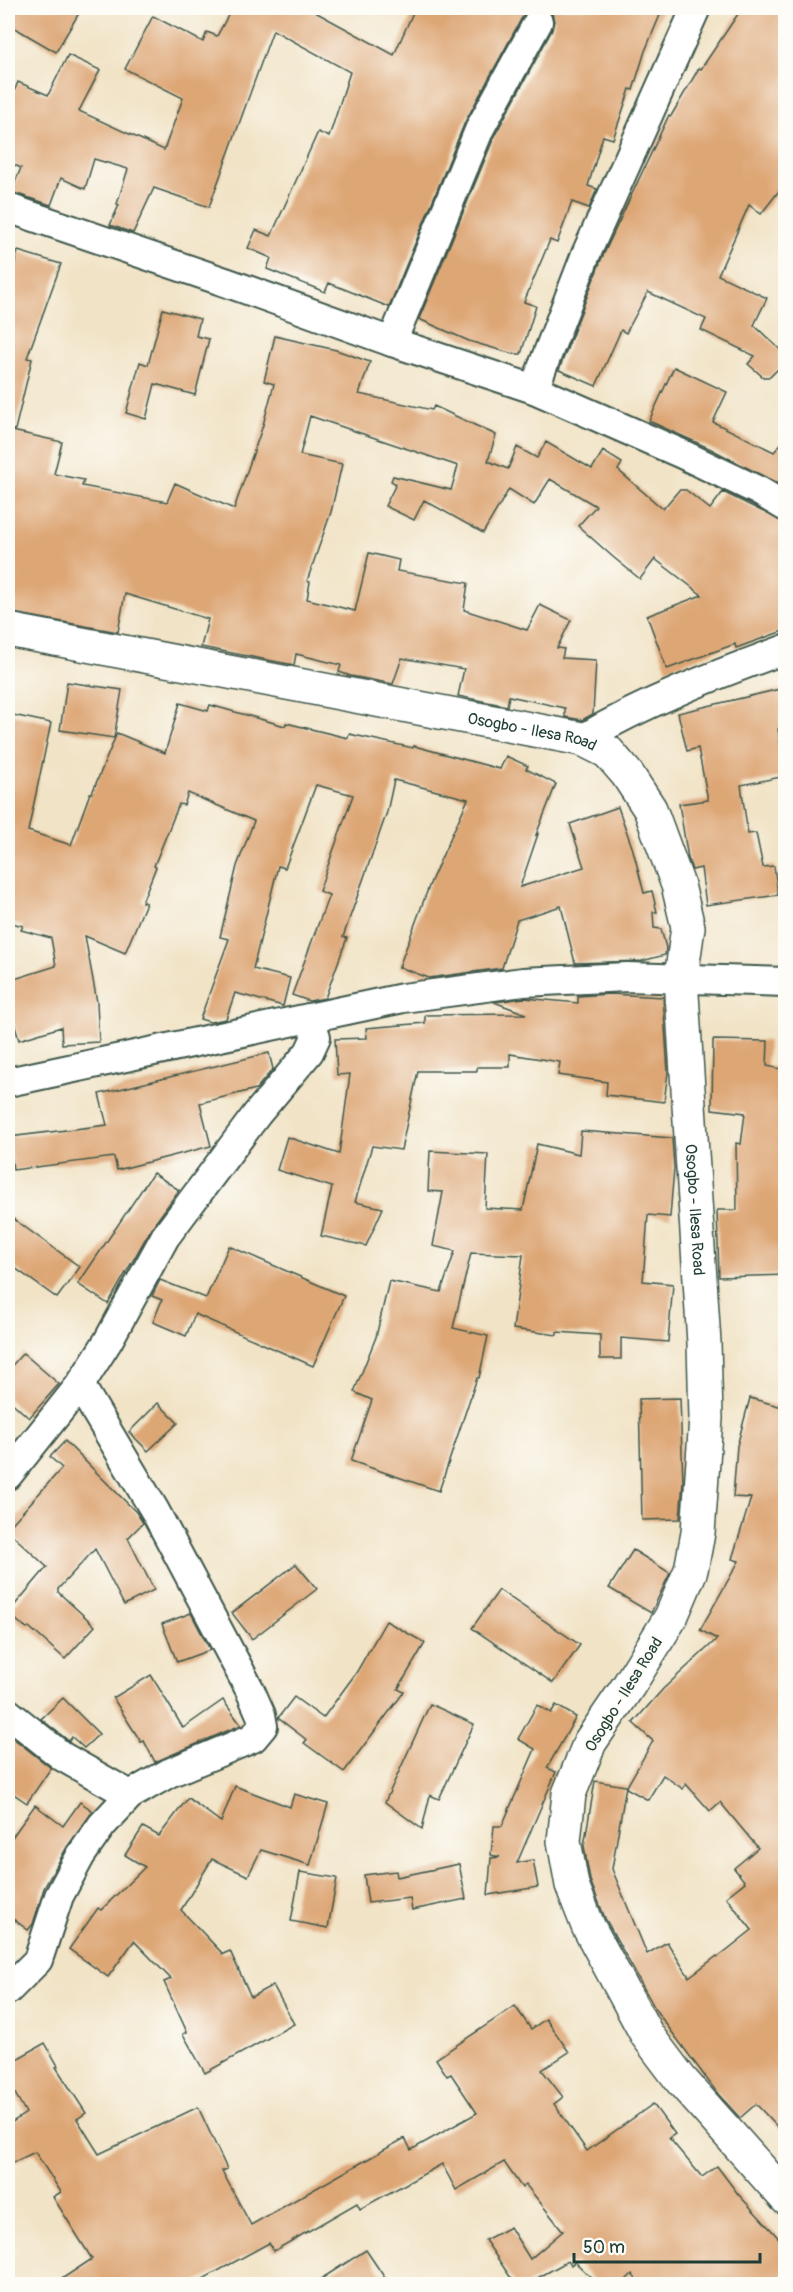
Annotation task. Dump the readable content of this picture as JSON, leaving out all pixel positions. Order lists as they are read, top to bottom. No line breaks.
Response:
{"streets":{"main road":["Osogbo - Ilesa Road"]},"scale_bar":"50 m"}
